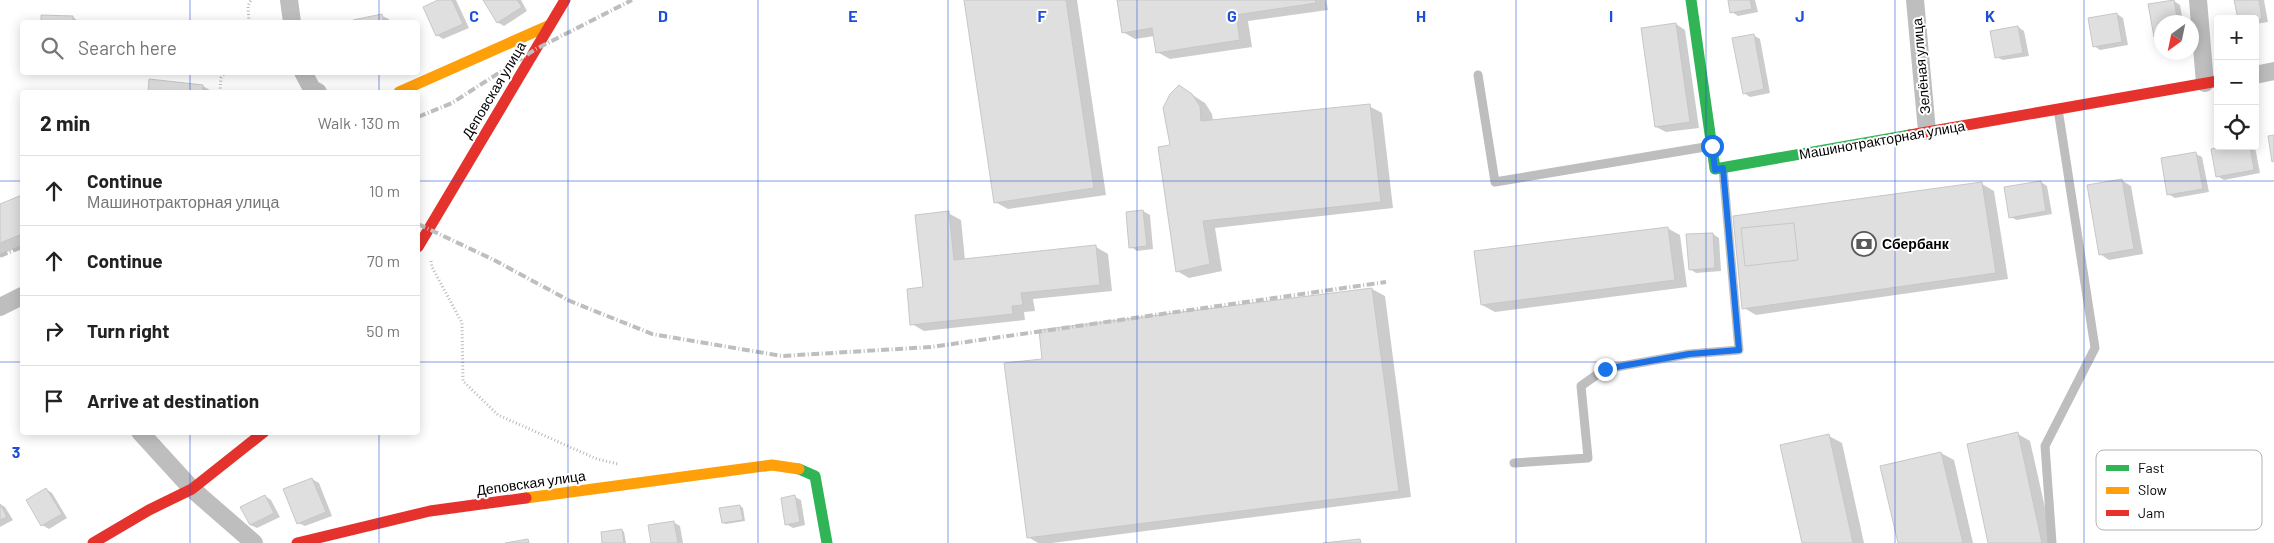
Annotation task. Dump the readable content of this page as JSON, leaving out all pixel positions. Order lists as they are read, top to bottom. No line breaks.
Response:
{"streets":{"street":["Зелёная улица","Деповская улица","Машинотракторная улица"]},"crossings":[["Зелёная улица","Машинотракторная улица"]],"places":{"bank":["Сбербанк"]},"legend":["Fast","Slow","Jam"],"north":"bottom left","page":{"map_buttons":["+","−"],"search":"Search here","heading":["2 min","Walk · 130 m"],"list":[["Continue","Машинотракторная улица","10 m"],["Continue","70 m"],["Turn right","50 m"],"Arrive at destination"]},"grid":{"columns":["C","D","E","F","G","H","I","J","K"],"rows":["3"]}}
